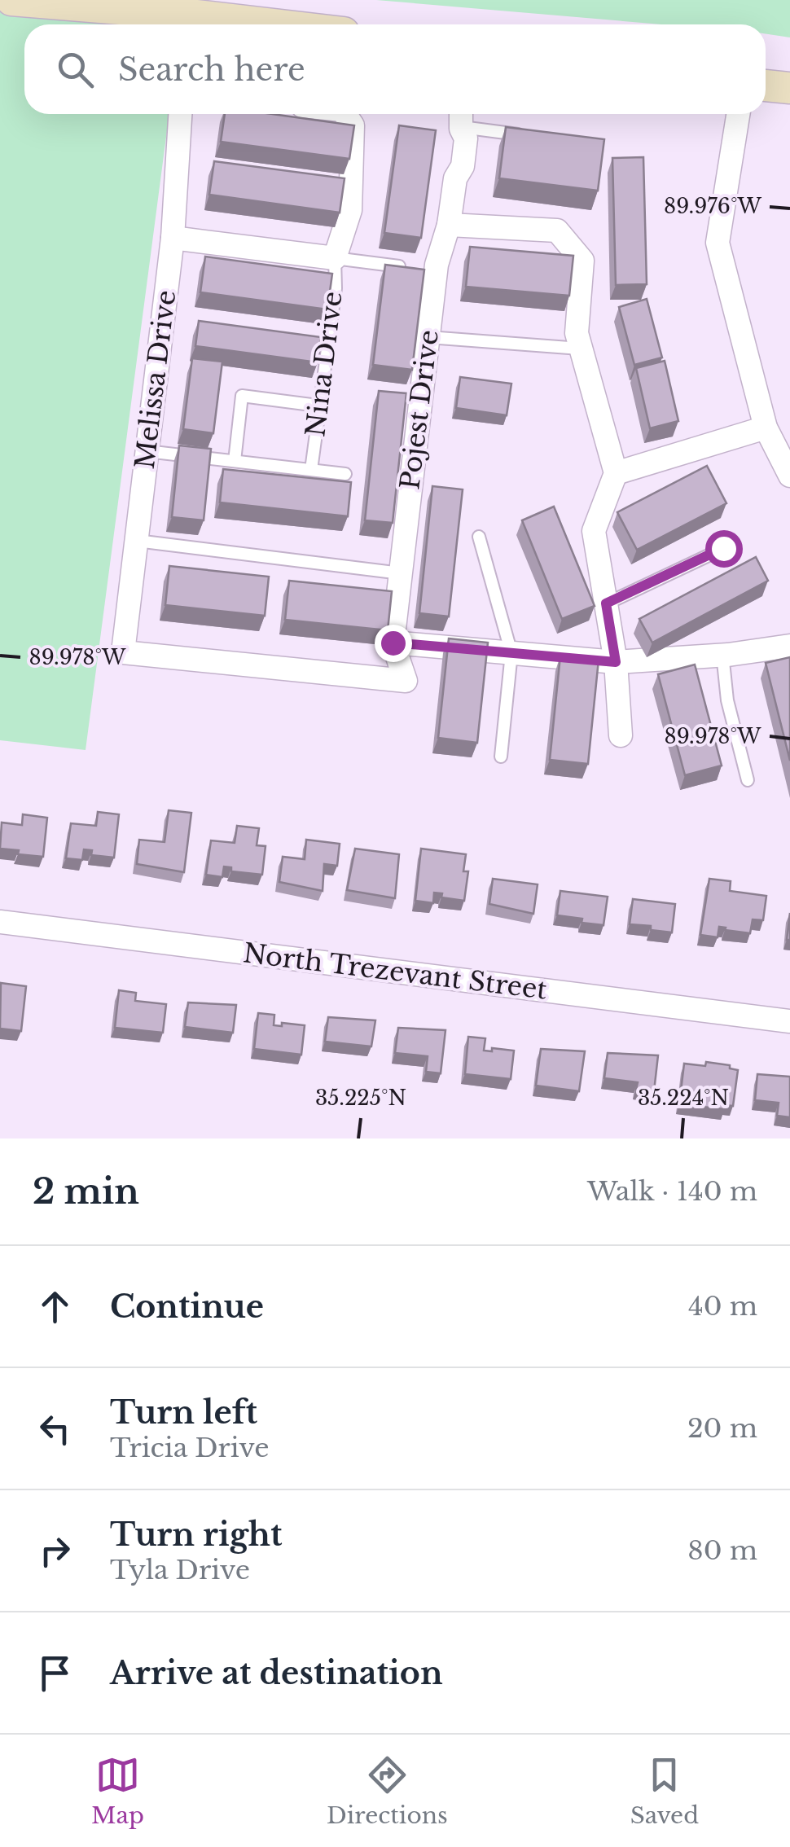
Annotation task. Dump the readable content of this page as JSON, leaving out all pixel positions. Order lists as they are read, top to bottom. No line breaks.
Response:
{"streets":{"street":["Nina Drive","Melissa Drive","Pojest Drive","North Trezevant Street"]},"crossings":[["Nina Drive","Melissa Drive"],["Melissa Drive","Pojest Drive"]],"page":{"search":"Search here","heading":["2 min","Walk · 140 m"],"list":[["Continue","40 m"],["Turn left","Tricia Drive","20 m"],["Turn right","Tyla Drive","80 m"],"Arrive at destination"],"nav":["Map","Directions","Saved"]},"coordinates":["89.976°W","89.978°W","35.225°N","35.224°N"]}
